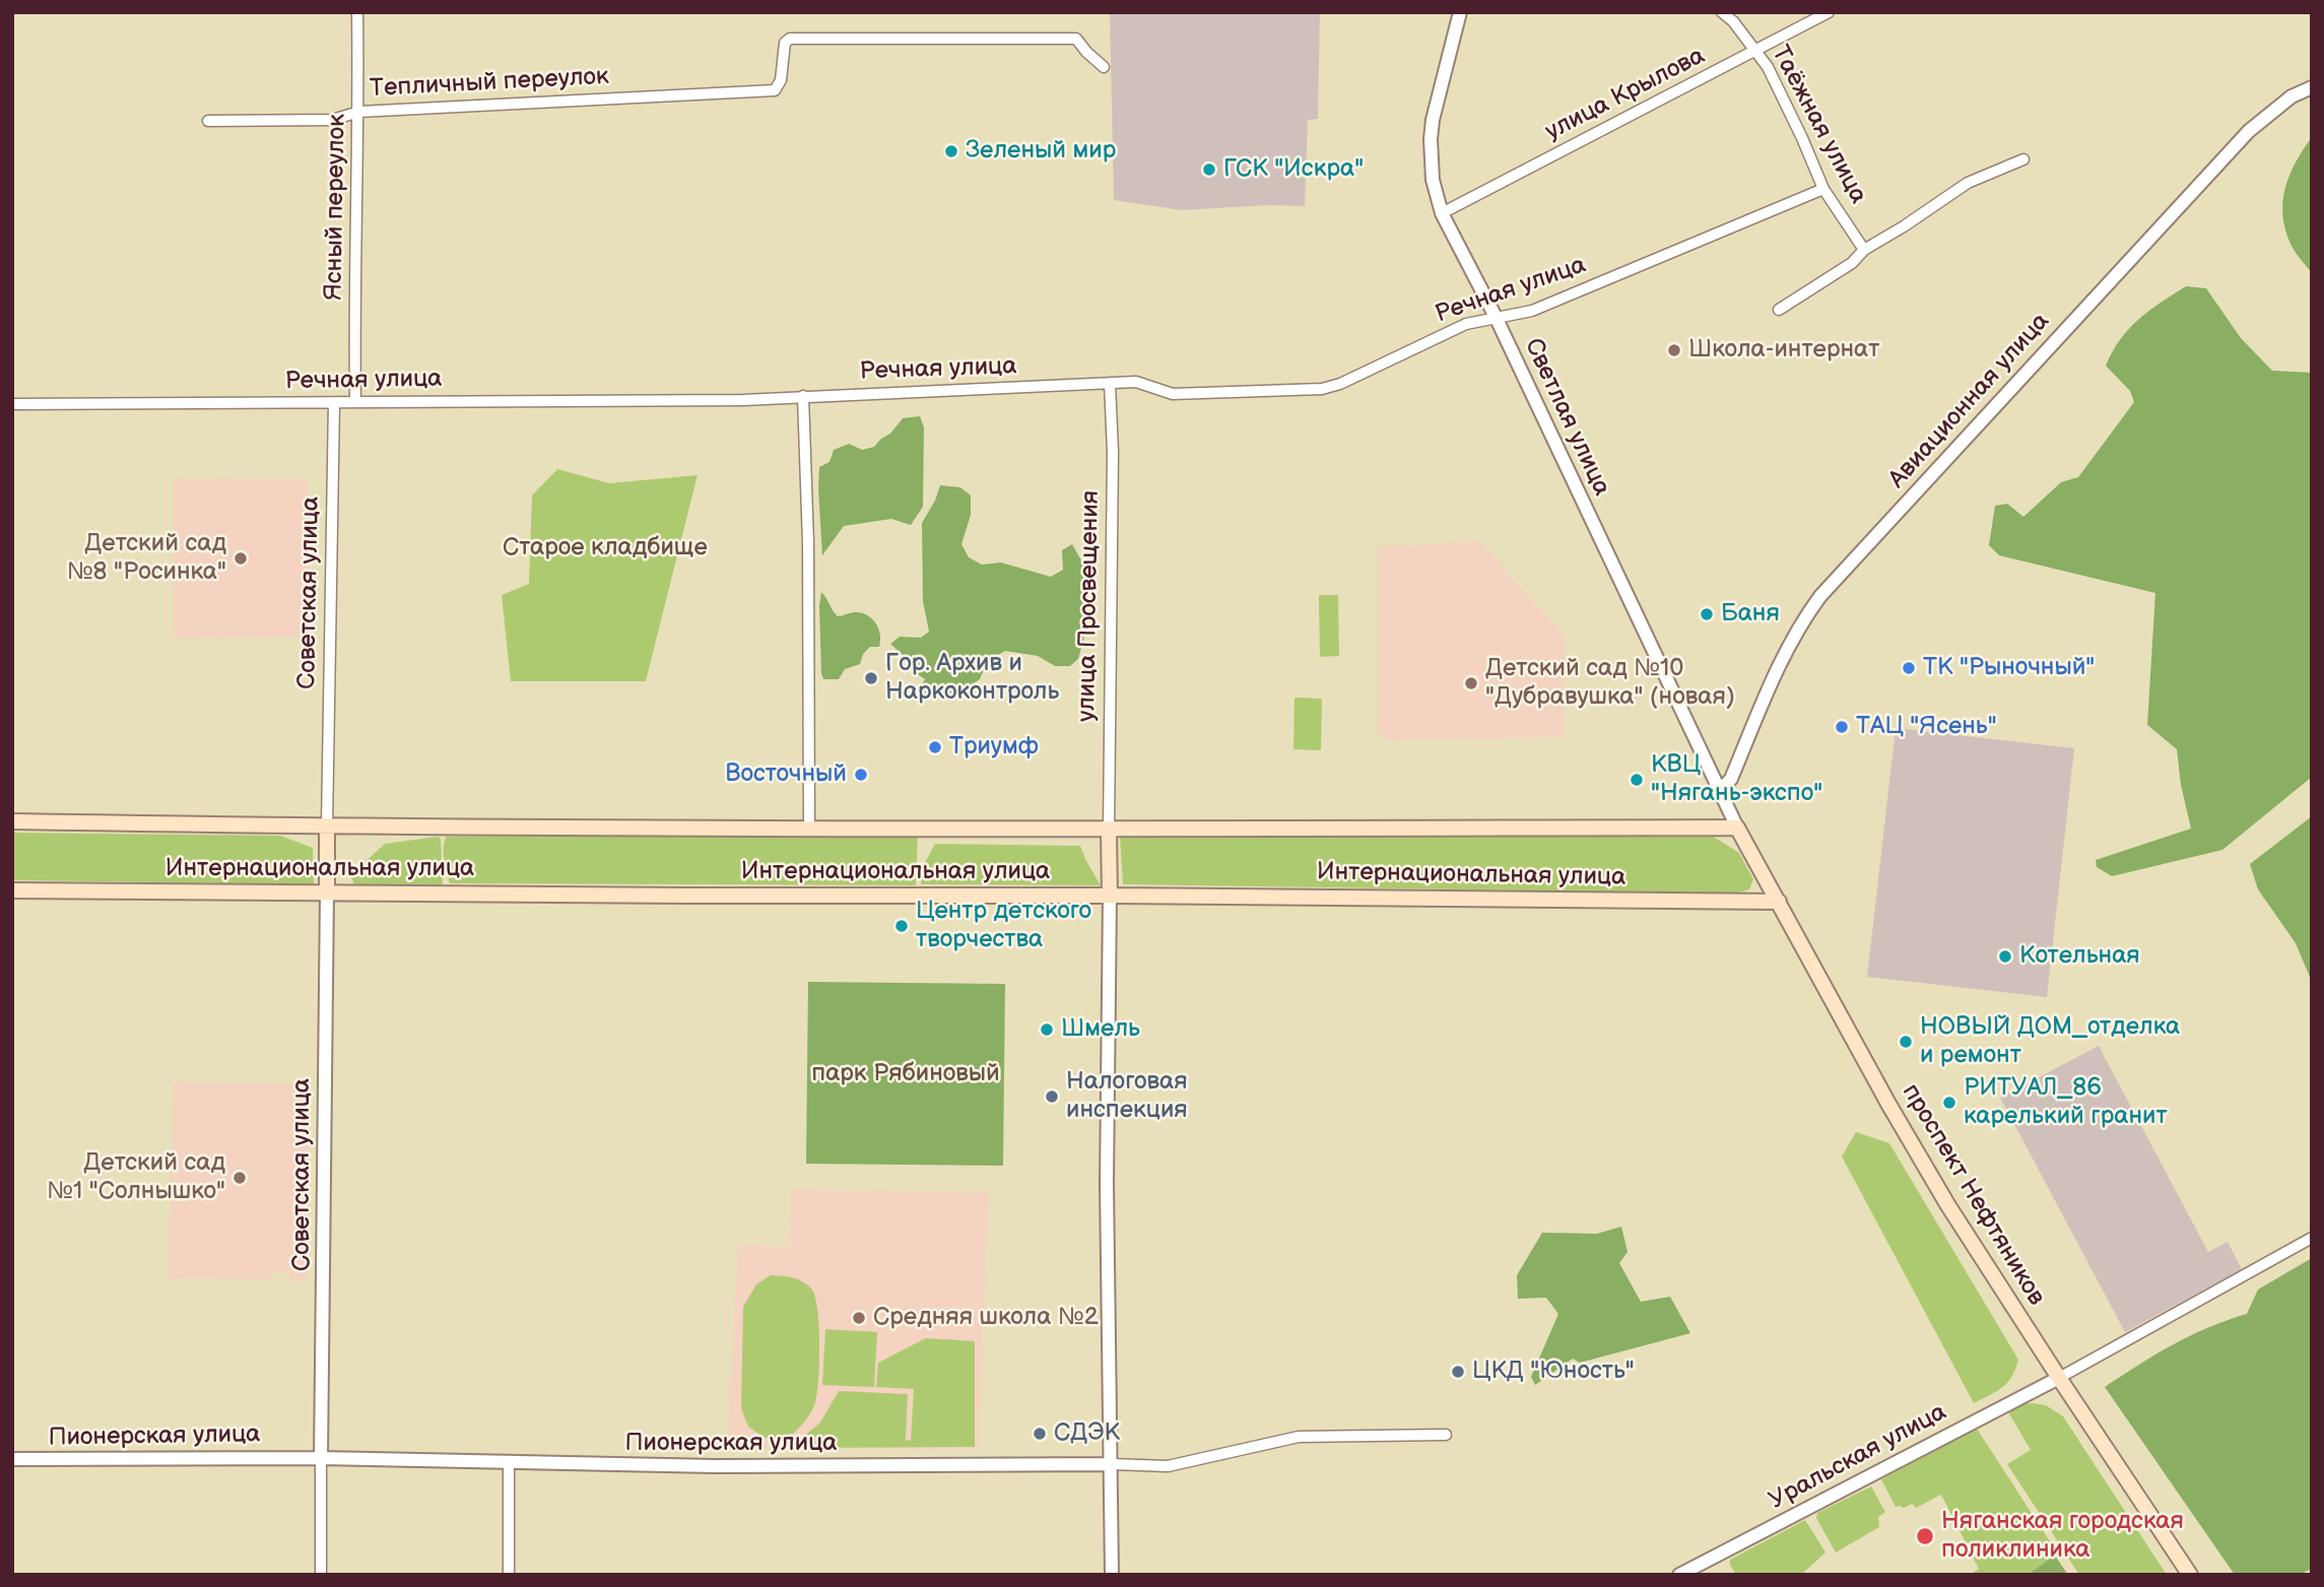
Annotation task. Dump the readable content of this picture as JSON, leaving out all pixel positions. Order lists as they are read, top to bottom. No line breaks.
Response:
{"streets":{"main road":["Интернациональная улица","проспект Нефтяников"],"street":["Тепличный переулок","улица Крылова","Таёжная улица","Ясный переулок","Речная улица","Авиационная улица","Светлая улица","Советская улица","улица Просвещения","Пионерская улица","Уральская улица"]},"crossings":[["Тепличный переулок","Ясный переулок"],["улица Крылова","Таёжная улица"],["улица Крылова","Светлая улица"],["Таёжная улица","Речная улица"],["Ясный переулок","Речная улица"],["Речная улица","Светлая улица"],["Речная улица","Советская улица"],["Речная улица","улица Просвещения"],["Авиационная улица","Светлая улица"],["Светлая улица","Интернациональная улица"],["Светлая улица","проспект Нефтяников"],["Советская улица","Интернациональная улица"],["Советская улица","Пионерская улица"],["улица Просвещения","Интернациональная улица"],["Интернациональная улица","проспект Нефтяников"],["проспект Нефтяников","Уральская улица"]],"parks":["Старое кладбище","парк Рябиновый"],"places":["Зеленый мир","ГСК \"Искра\"","Школа-интернат","Детский сад №8 \"Росинка\"","Баня","ТК \"Рыночный\"","Гор. Архив и Наркоконтроль","Детский сад №10 \"Дубравушка\" (новая)","ТАЦ \"Ясень\"","Триумф","Восточный","КВЦ \"Нягань-экспо\"","Центр детского творчества","Котельная","Шмель","НОВЫЙ ДОМ_отделка и ремонт","Налоговая инспекция","РИТУАЛ_86 карелький гранит","Детский сад №1 \"Солнышко\"","Средняя школа №2","ЦКД \"Юность\"","СДЭК","Няганская городская поликлиника"]}
